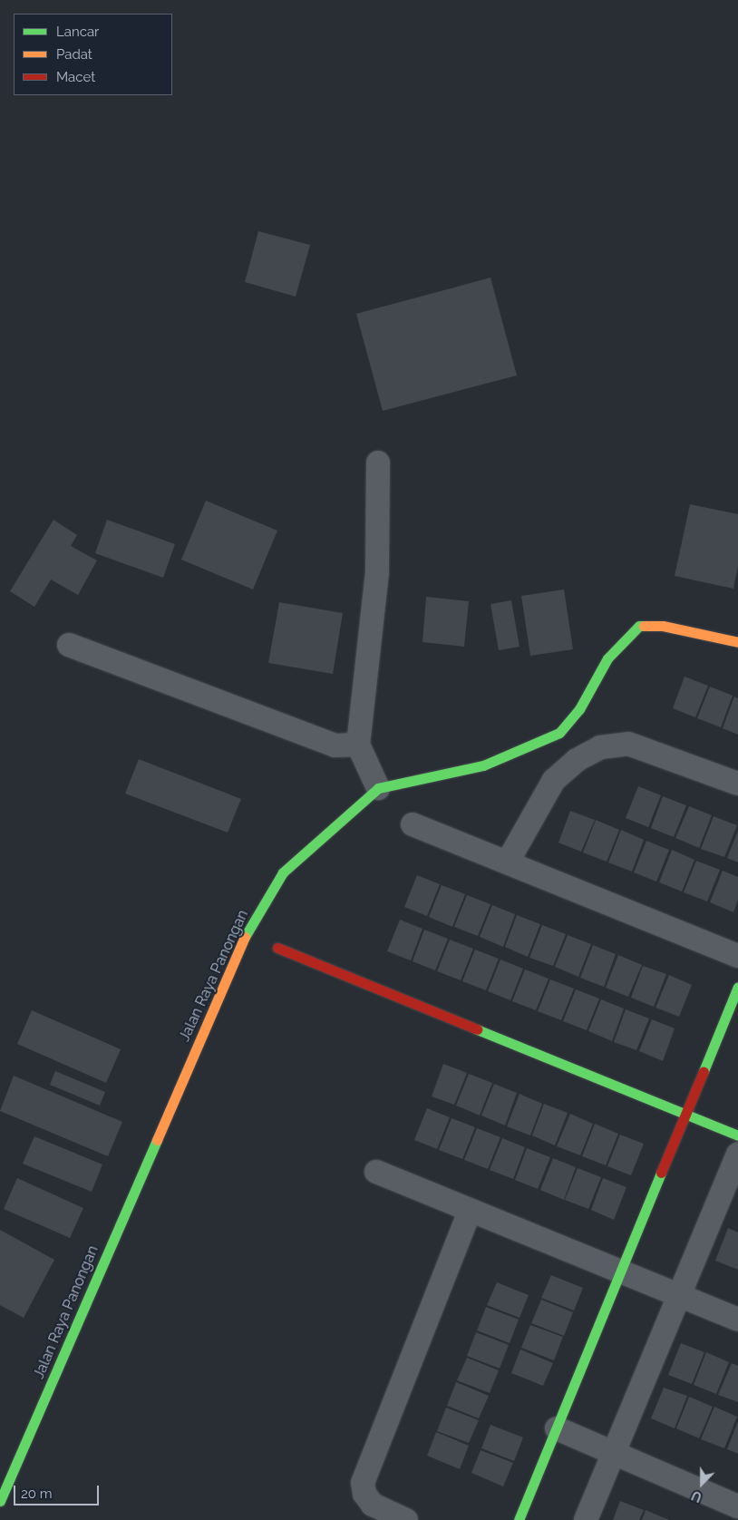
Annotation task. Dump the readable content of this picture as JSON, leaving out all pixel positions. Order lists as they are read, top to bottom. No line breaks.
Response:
{"streets":{"street":["Jalan Raya Panongan"]},"legend":["Lancar","Padat","Macet"],"scale_bar":"20 m","north":"bottom"}
